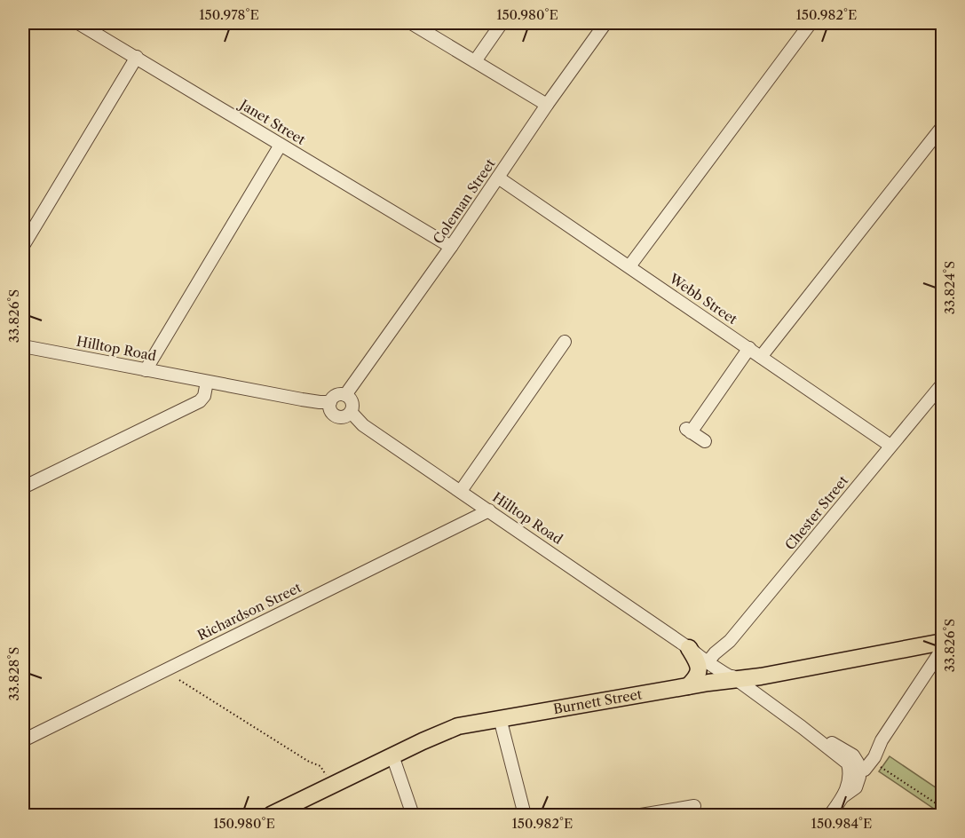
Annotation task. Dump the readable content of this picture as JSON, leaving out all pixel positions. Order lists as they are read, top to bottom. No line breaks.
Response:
{"streets":{"main road":["Burnett Street"],"street":["Janet Street","Coleman Street","Webb Street","Hilltop Road","Chester Street","Richardson Street"]},"crossings":[["Janet Street","Coleman Street"],["Coleman Street","Webb Street"],["Coleman Street","Hilltop Road"],["Webb Street","Chester Street"],["Hilltop Road","Chester Street"],["Hilltop Road","Richardson Street"],["Hilltop Road","Burnett Street"]],"coordinates":["150.978°E","150.980°E","150.982°E","33.824°S","33.826°S","33.828°S","150.984°E"]}
